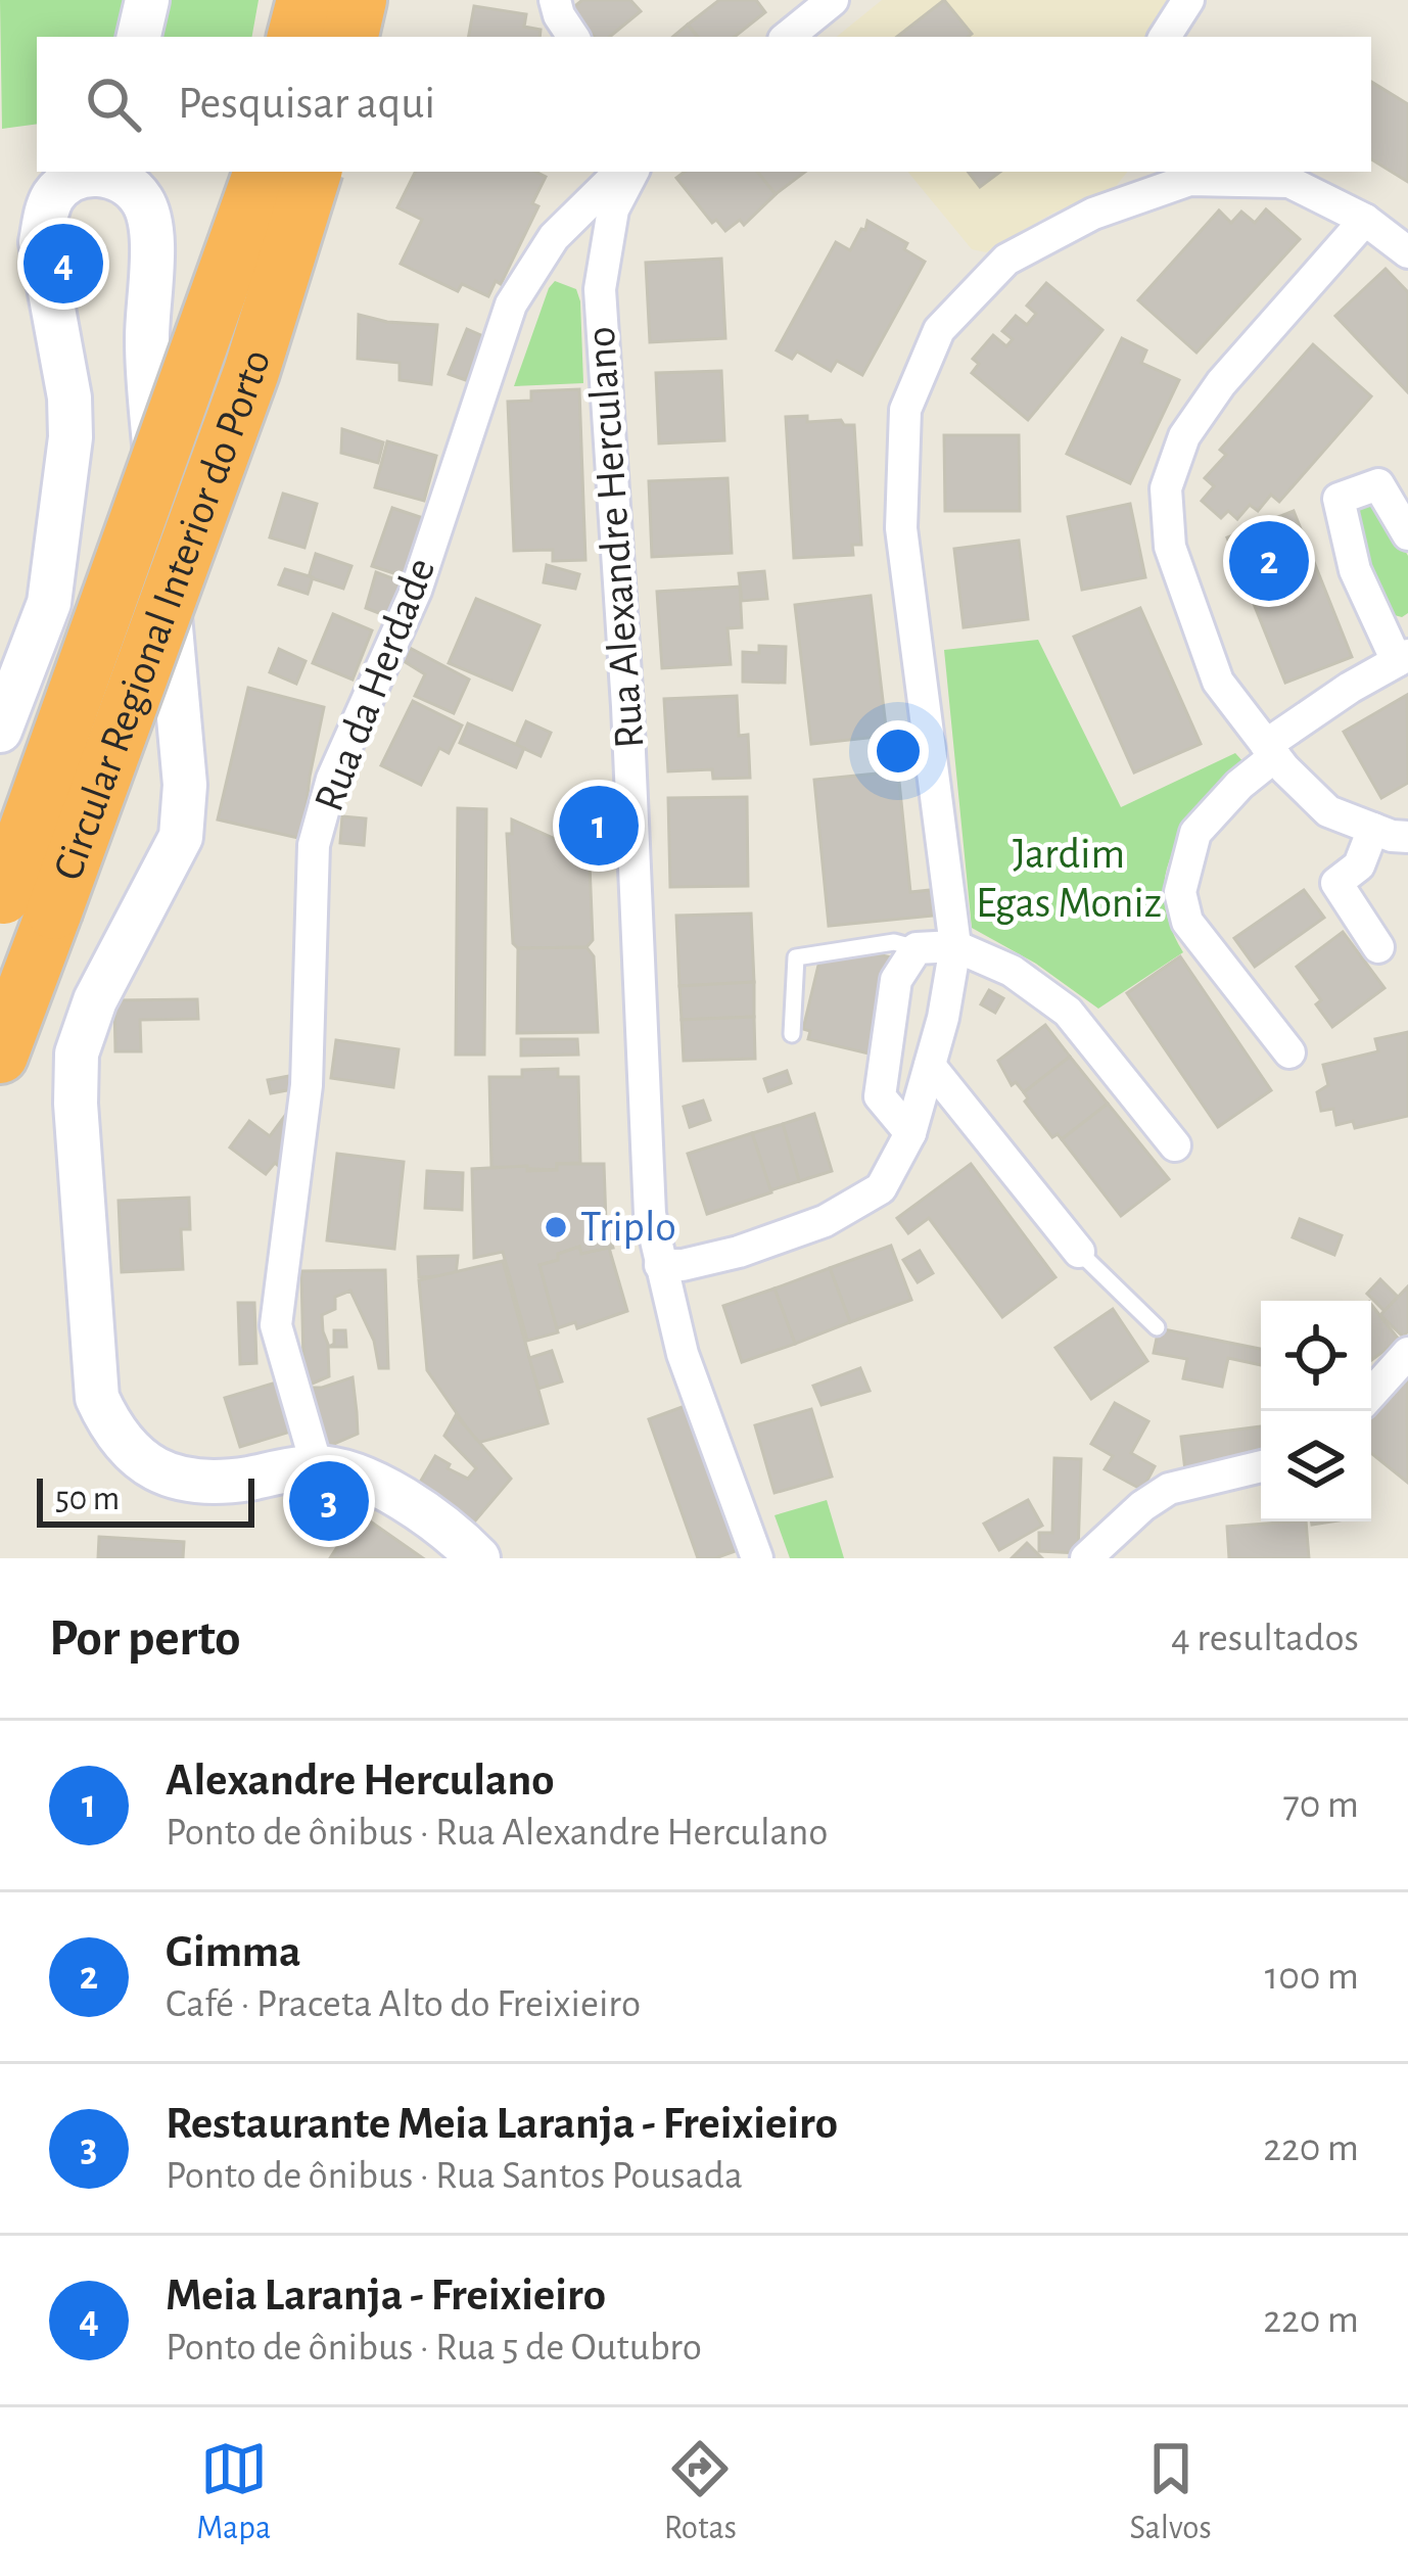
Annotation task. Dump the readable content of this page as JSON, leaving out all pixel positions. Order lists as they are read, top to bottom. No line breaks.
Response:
{"streets":{"highway":["Circular Regional Interior do Porto"],"street":["Rua Alexandre Herculano","Rua da Herdade"]},"parks":["Jardim Egas Moniz"],"places":["Triplo"],"scale_bar":"50 m","page":{"search":"Pesquisar aqui","pins":["4","2","1","3"],"scale":"50 m","heading":["Por perto","4 resultados"],"list":[{"mark":"1","name":"Alexandre Herculano","note":"Ponto de ônibus · Rua Alexandre Herculano","value":"70 m"},{"mark":"2","name":"Gimma","note":"Café · Praceta Alto do Freixieiro","value":"100 m"},{"mark":"3","name":"Restaurante Meia Laranja - Freixieiro","note":"Ponto de ônibus · Rua Santos Pousada","value":"220 m"},{"mark":"4","name":"Meia Laranja - Freixieiro","note":"Ponto de ônibus · Rua 5 de Outubro","value":"220 m"}],"nav":["Mapa","Rotas","Salvos"]}}
